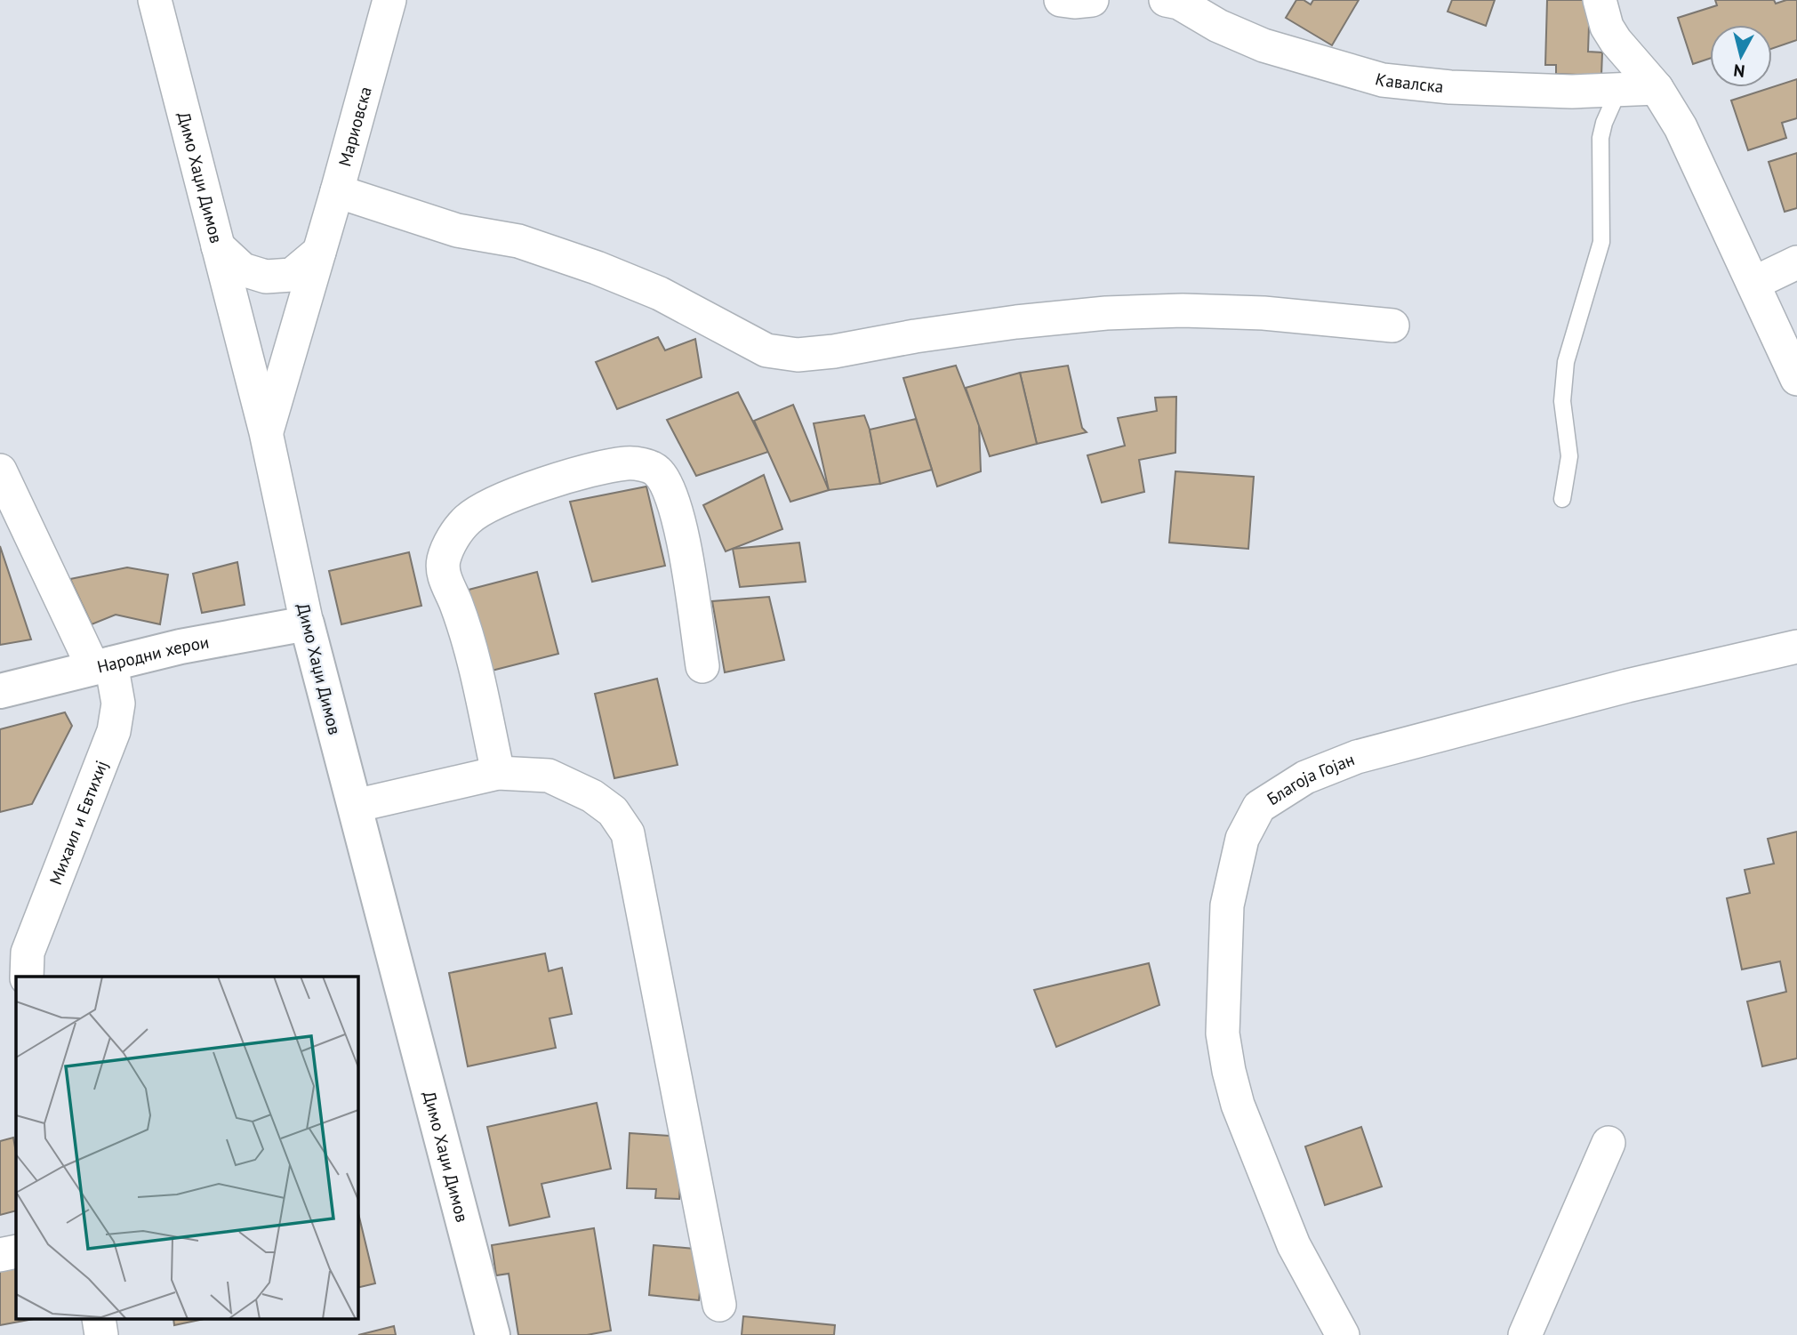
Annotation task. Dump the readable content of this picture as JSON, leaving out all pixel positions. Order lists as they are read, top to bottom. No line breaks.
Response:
{"streets":{"street":["Кавалска","Мариовска","Димо Хаџи Димов","Народни херои","Благоја Гојан","Михаил и Евтихиј"]},"crossings":[["Мариовска","Димо Хаџи Димов"],["Димо Хаџи Димов","Народни херои"],["Народни херои","Михаил и Евтихиј"]],"north":"bottom"}
